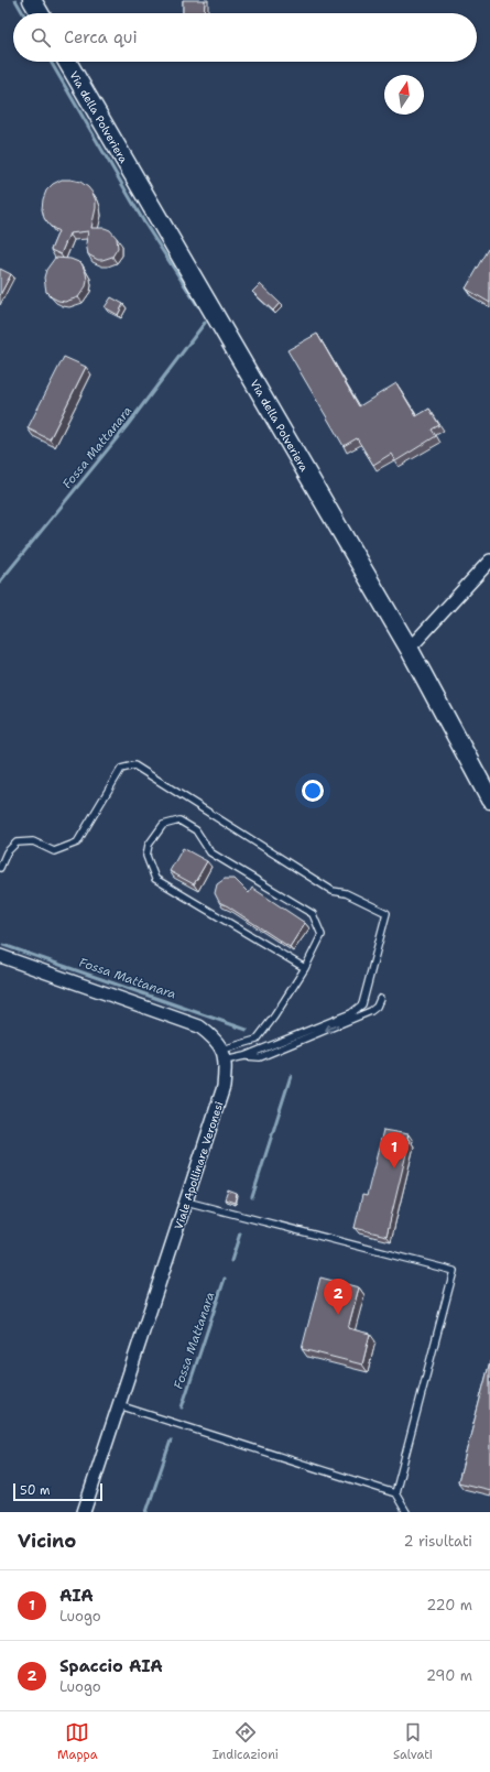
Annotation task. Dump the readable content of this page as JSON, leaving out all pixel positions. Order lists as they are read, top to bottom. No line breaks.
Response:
{"streets":{"street":["Via della Polveriera","Viale Apollinare Veronesi"]},"water":["Fossa Mattanara"],"scale_bar":"50 m","north":"top","page":{"search":"Cerca qui","pins":["1","2"],"scale":"50 m","heading":["Vicino","2 risultati"],"list":[{"mark":"1","name":"AIA","note":"Luogo","value":"220 m"},{"mark":"2","name":"Spaccio AIA","note":"Luogo","value":"290 m"}],"nav":["Mappa","Indicazioni","Salvati"]}}
